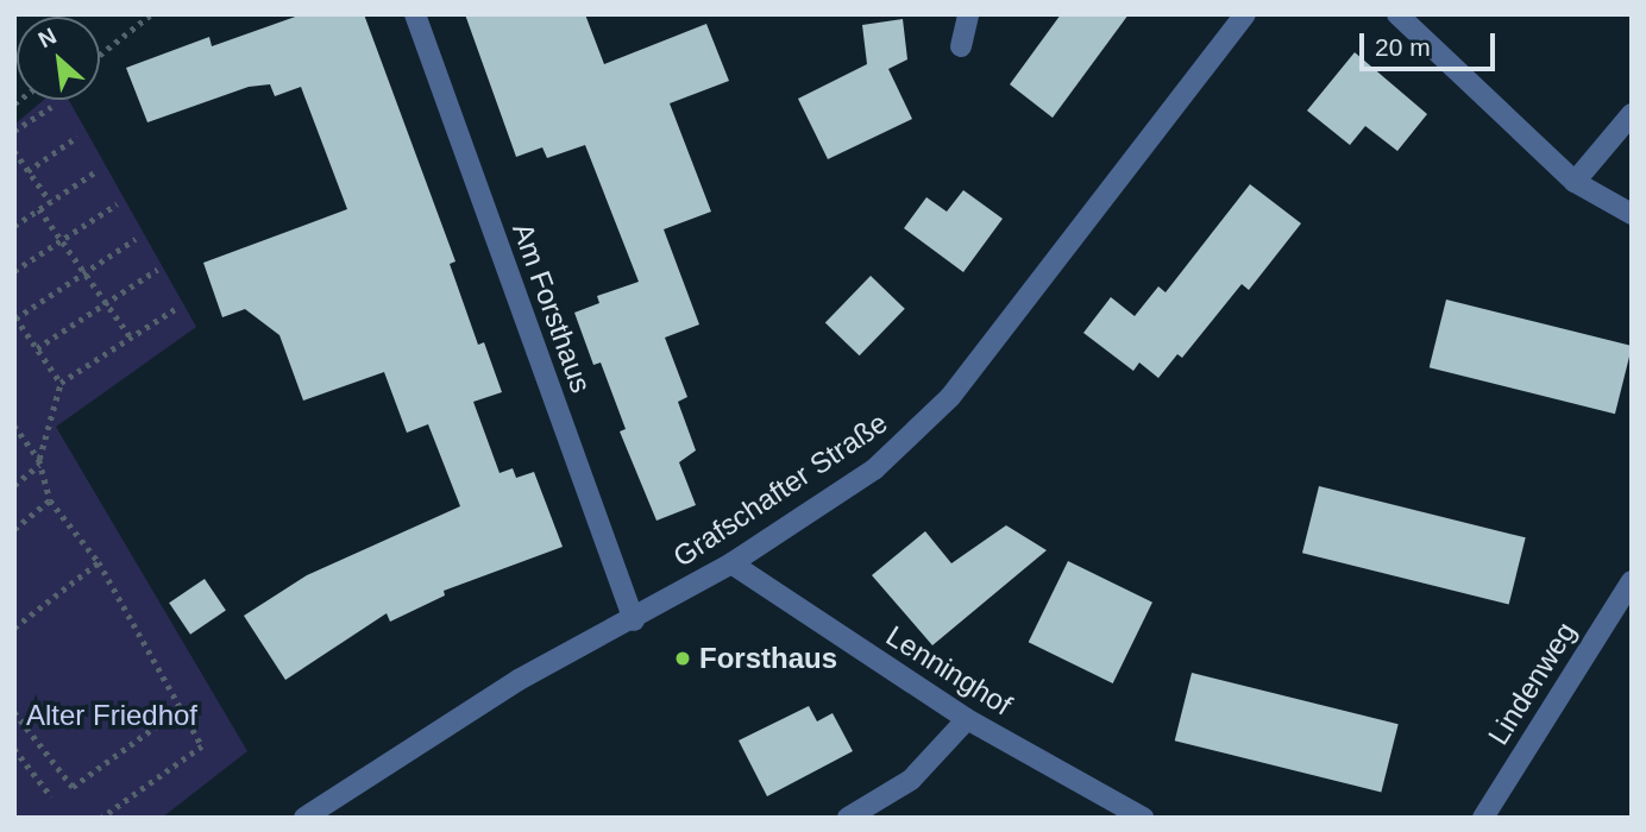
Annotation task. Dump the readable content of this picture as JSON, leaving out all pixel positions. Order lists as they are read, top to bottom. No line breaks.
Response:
{"streets":{"street":["Am Forsthaus","Grafschafter Straße","Lenninghof","Lindenweg"]},"crossings":[["Am Forsthaus","Grafschafter Straße"],["Grafschafter Straße","Lenninghof"]],"parks":["Alter Friedhof"],"places":["Forsthaus"],"scale_bar":"20 m","north":"top left"}
